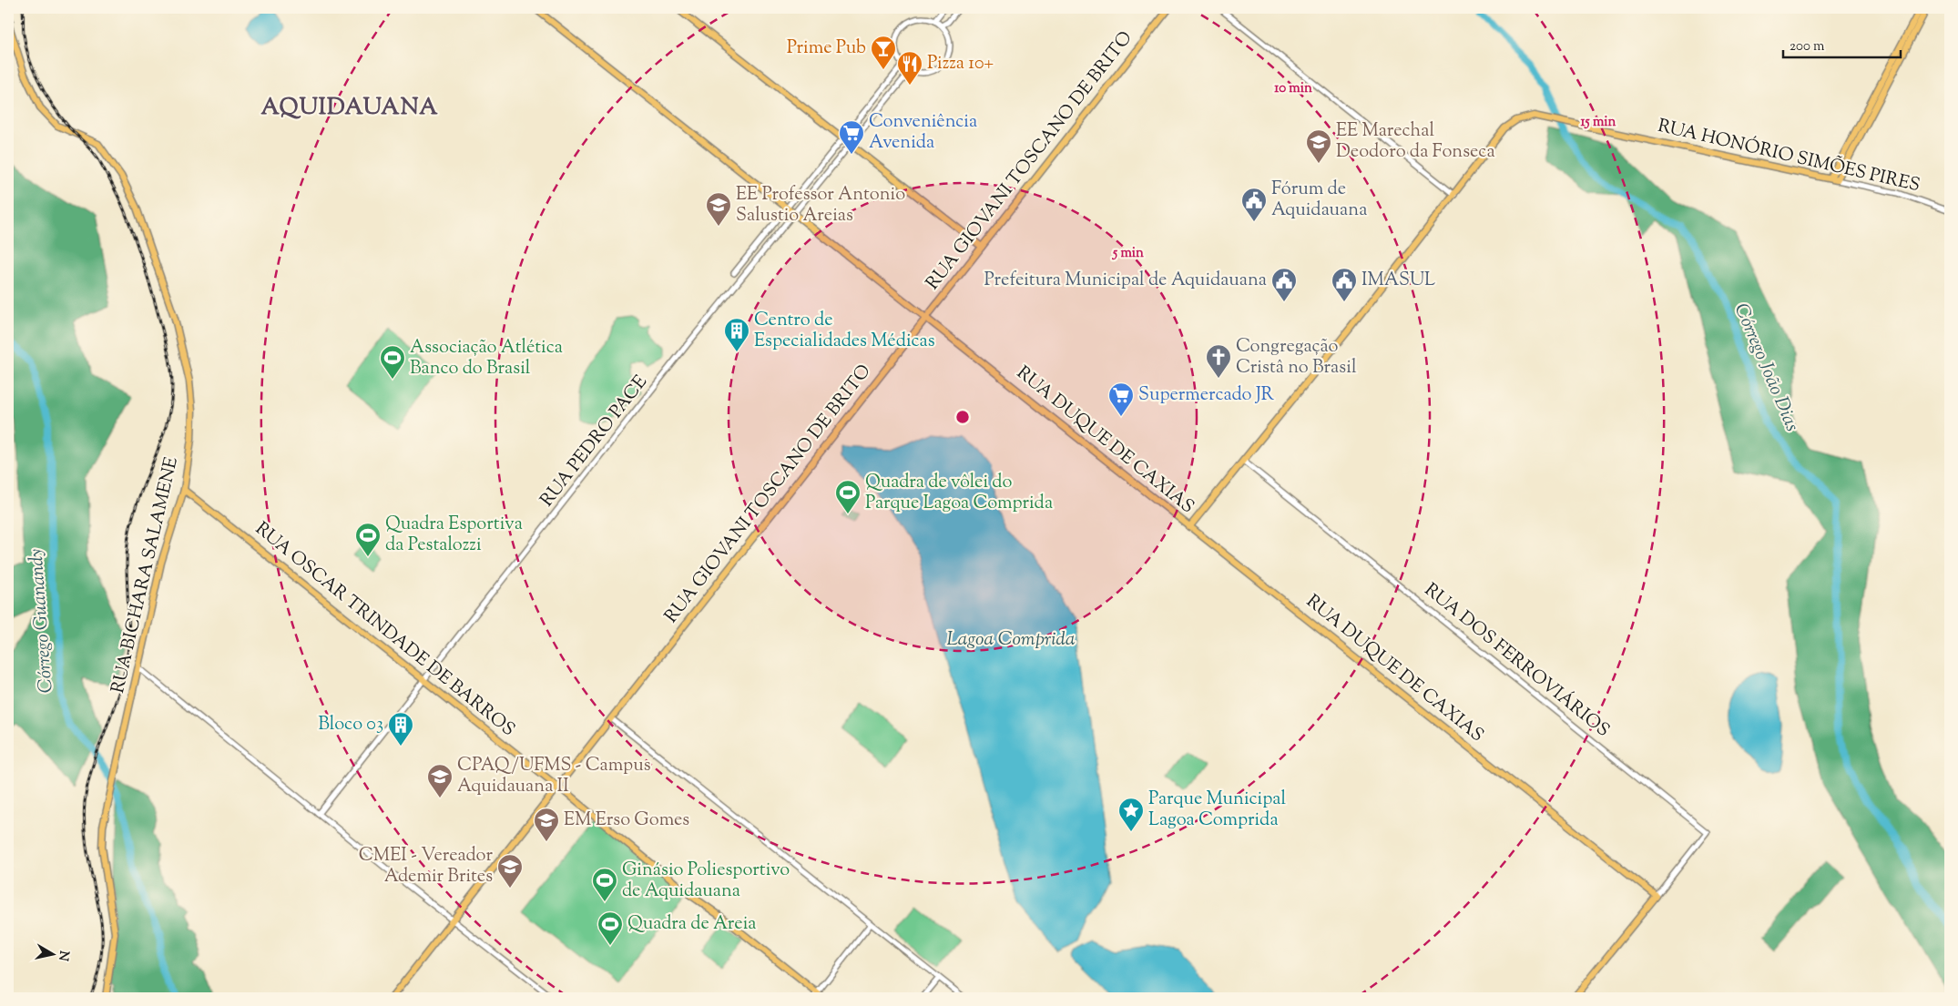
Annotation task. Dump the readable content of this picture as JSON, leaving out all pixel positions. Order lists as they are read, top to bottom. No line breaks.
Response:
{"streets":{"main road":["RUA HONÓRIO SIMÕES PIRES","RUA GIOVANI TOSCANO DE BRITO","RUA DUQUE DE CAXIAS","RUA BICHARA SALAMENE","RUA OSCAR TRINDADE DE BARROS"],"street":["RUA PEDRO PACE","RUA DOS FERROVIÁRIOS"]},"crossings":[["RUA HONÓRIO SIMÕES PIRES","RUA DUQUE DE CAXIAS"],["RUA HONÓRIO SIMÕES PIRES","RUA DOS FERROVIÁRIOS"],["RUA GIOVANI TOSCANO DE BRITO","RUA DUQUE DE CAXIAS"],["RUA GIOVANI TOSCANO DE BRITO","RUA OSCAR TRINDADE DE BARROS"],["RUA DUQUE DE CAXIAS","RUA PEDRO PACE"],["RUA DUQUE DE CAXIAS","RUA DOS FERROVIÁRIOS"],["RUA PEDRO PACE","RUA OSCAR TRINDADE DE BARROS"],["RUA BICHARA SALAMENE","RUA OSCAR TRINDADE DE BARROS"]],"districts":["AQUIDAUANA"],"water":["Córrego João Dias","Córrego Guanandy","Lagoa Comprida"],"places":{"bar":["Prime Pub"],"restaurant":["Pizza 10+"],"supermarket":["Conveniência Avenida","Supermercado JR"],"school or university":["EE Marechal Deodoro da Fonseca","EE Professor Antonio Salustio Areias","CPAQ/UFMS - Campus Aquidauana II","EM Erso Gomes","CMEI - Vereador Ademir Brites"],"public building":["Fórum de Aquidauana","Prefeitura Municipal de Aquidauana","IMASUL"],"building":["Centro de Especialidades Médicas","Bloco 03"],"church":["Congregação Cristâ no Brasil"],"sports":["Associação Atlética Banco do Brasil","Quadra de vôlei do Parque Lagoa Comprida","Quadra Esportiva da Pestalozzi","Ginásio Poliesportivo de Aquidauana","Quadra de Areia"],"place":["Parque Municipal Lagoa Comprida"]},"scale_bar":"200 m","north":"right","rings":["10 min","15 min","5 min"]}
